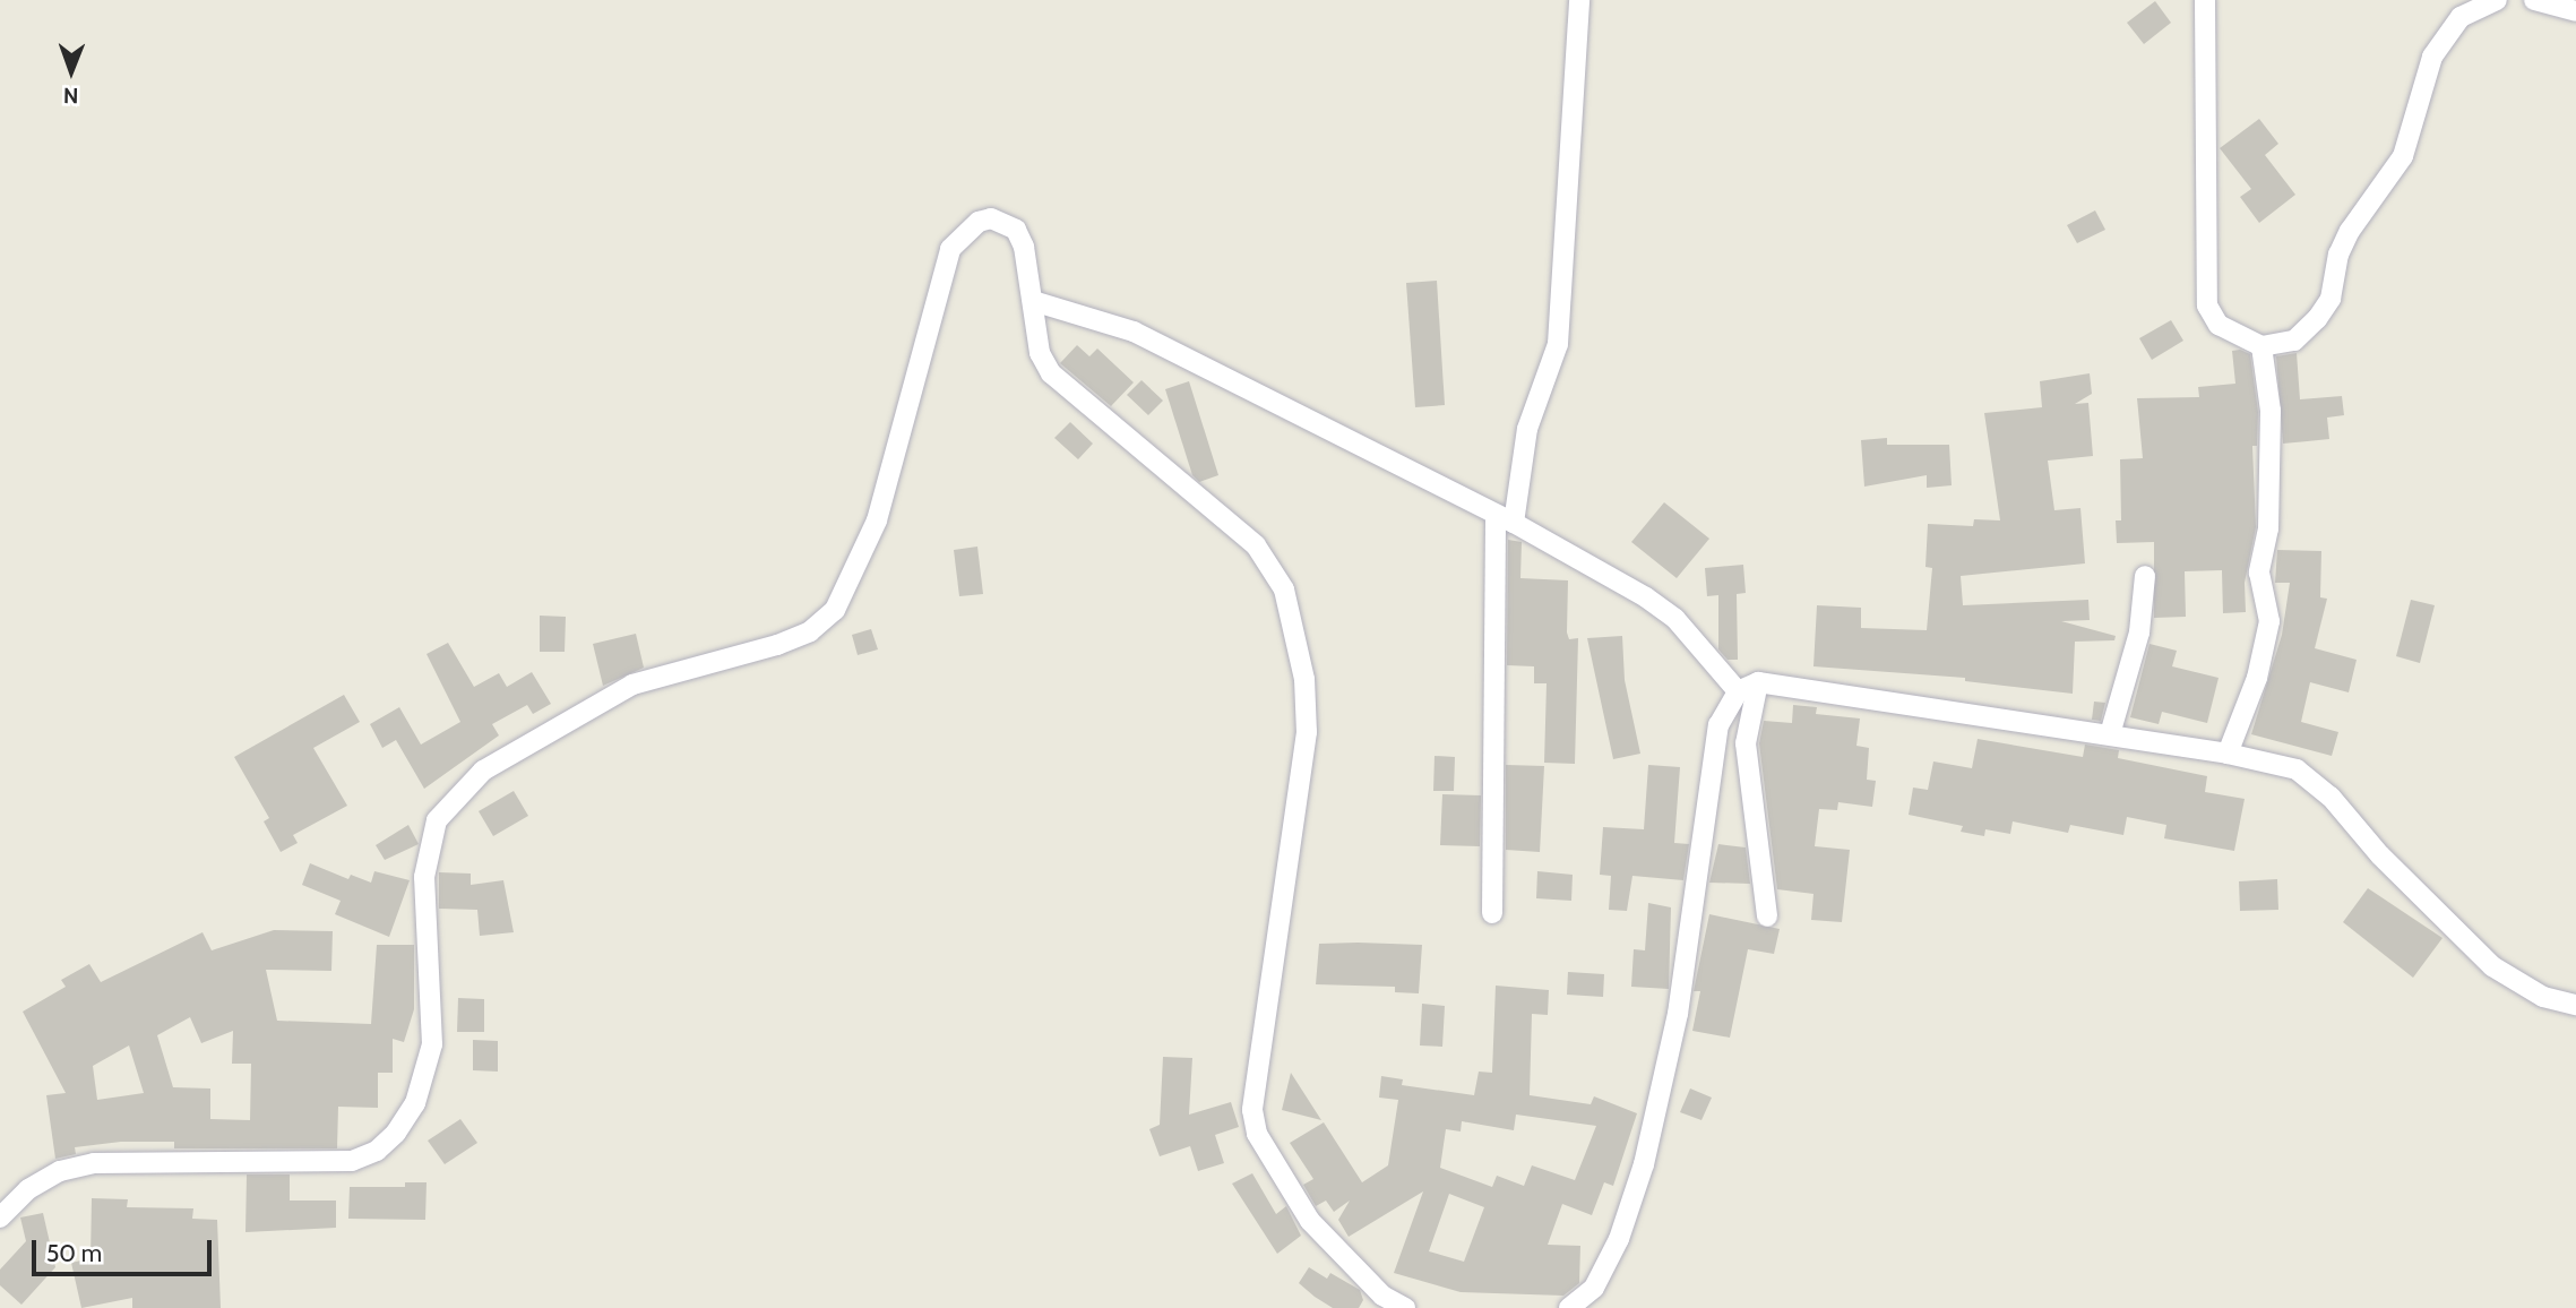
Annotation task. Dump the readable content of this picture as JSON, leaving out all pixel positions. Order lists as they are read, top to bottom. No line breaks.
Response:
{"scale_bar":"50 m","north":"bottom"}
